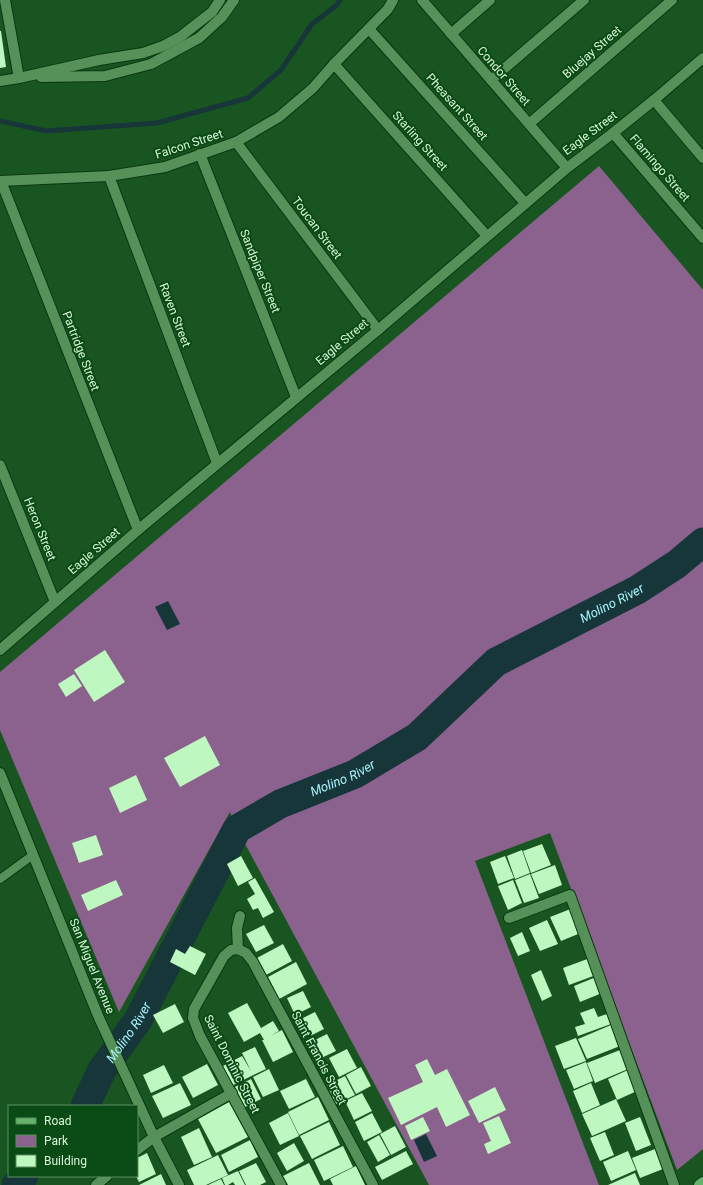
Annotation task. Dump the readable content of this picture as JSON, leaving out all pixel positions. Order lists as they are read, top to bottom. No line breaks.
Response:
{"streets":{"street":["Bluejay Street","Condor Street","Pheasant Street","Eagle Street","Starling Street","Falcon Street","Flamingo Street","Toucan Street","Sandpiper Street","Raven Street","Partridge Street","Heron Street","San Miguel Avenue","Saint Francis Street","Saint Dominic Street"]},"crossings":[["Bluejay Street","Condor Street"],["Condor Street","Eagle Street"],["Pheasant Street","Eagle Street"],["Pheasant Street","Falcon Street"],["Eagle Street","Starling Street"],["Eagle Street","Flamingo Street"],["Eagle Street","Toucan Street"],["Eagle Street","Sandpiper Street"],["Eagle Street","Raven Street"],["Eagle Street","Partridge Street"],["Eagle Street","Heron Street"],["Starling Street","Falcon Street"],["Falcon Street","Toucan Street"],["Falcon Street","Sandpiper Street"],["Falcon Street","Raven Street"],["Falcon Street","Partridge Street"],["Saint Francis Street","Saint Dominic Street"]],"water":["Molino River"],"legend":["Road","Park","Building"]}
